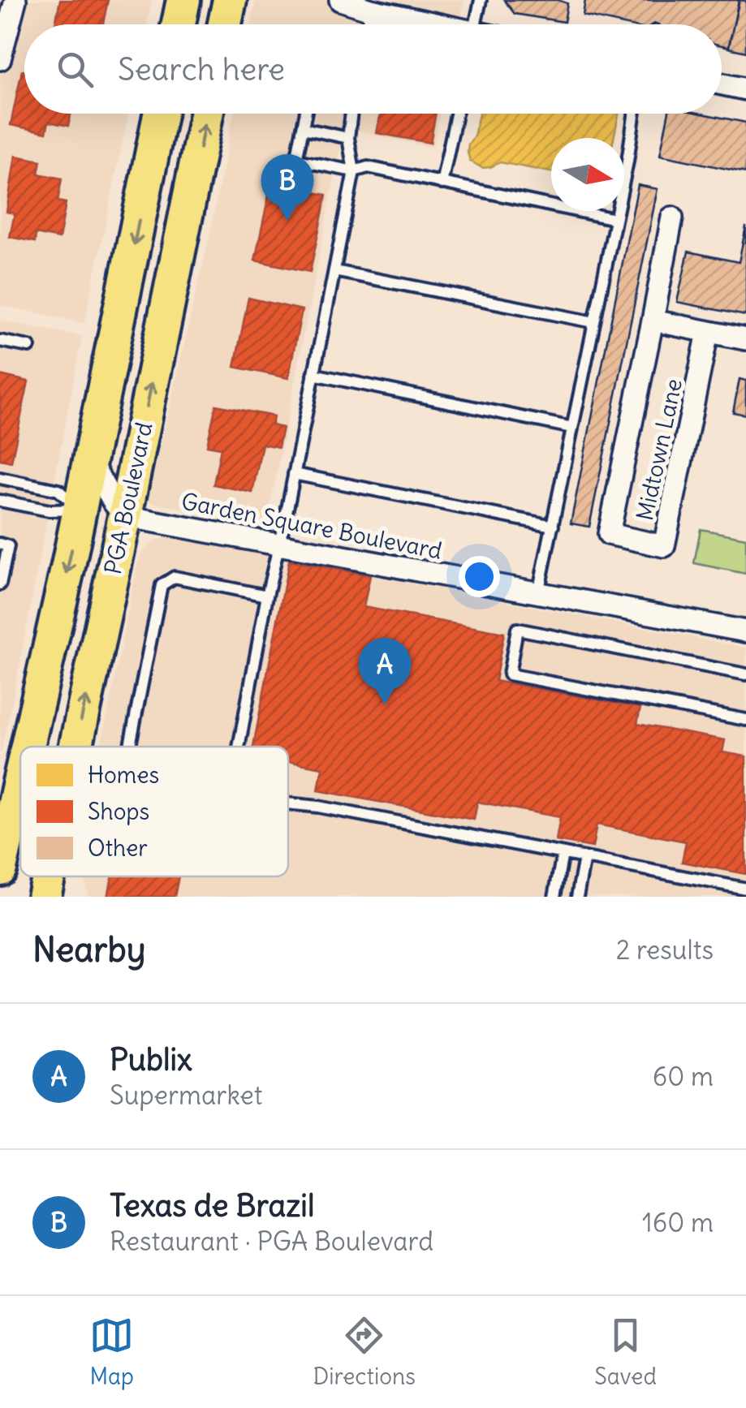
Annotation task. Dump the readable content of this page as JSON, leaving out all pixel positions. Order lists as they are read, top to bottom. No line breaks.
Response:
{"streets":{"main road":["PGA Boulevard"],"street":["Midtown Lane","Garden Square Boulevard"]},"crossings":[["PGA Boulevard","Garden Square Boulevard"]],"legend":["Homes","Shops","Other"],"north":"right","page":{"search":"Search here","pins":["B","A"],"heading":["Nearby","2 results"],"list":[{"mark":"A","name":"Publix","note":"Supermarket","value":"60 m"},{"mark":"B","name":"Texas de Brazil","note":"Restaurant · PGA Boulevard","value":"160 m"}],"nav":["Map","Directions","Saved"]}}
